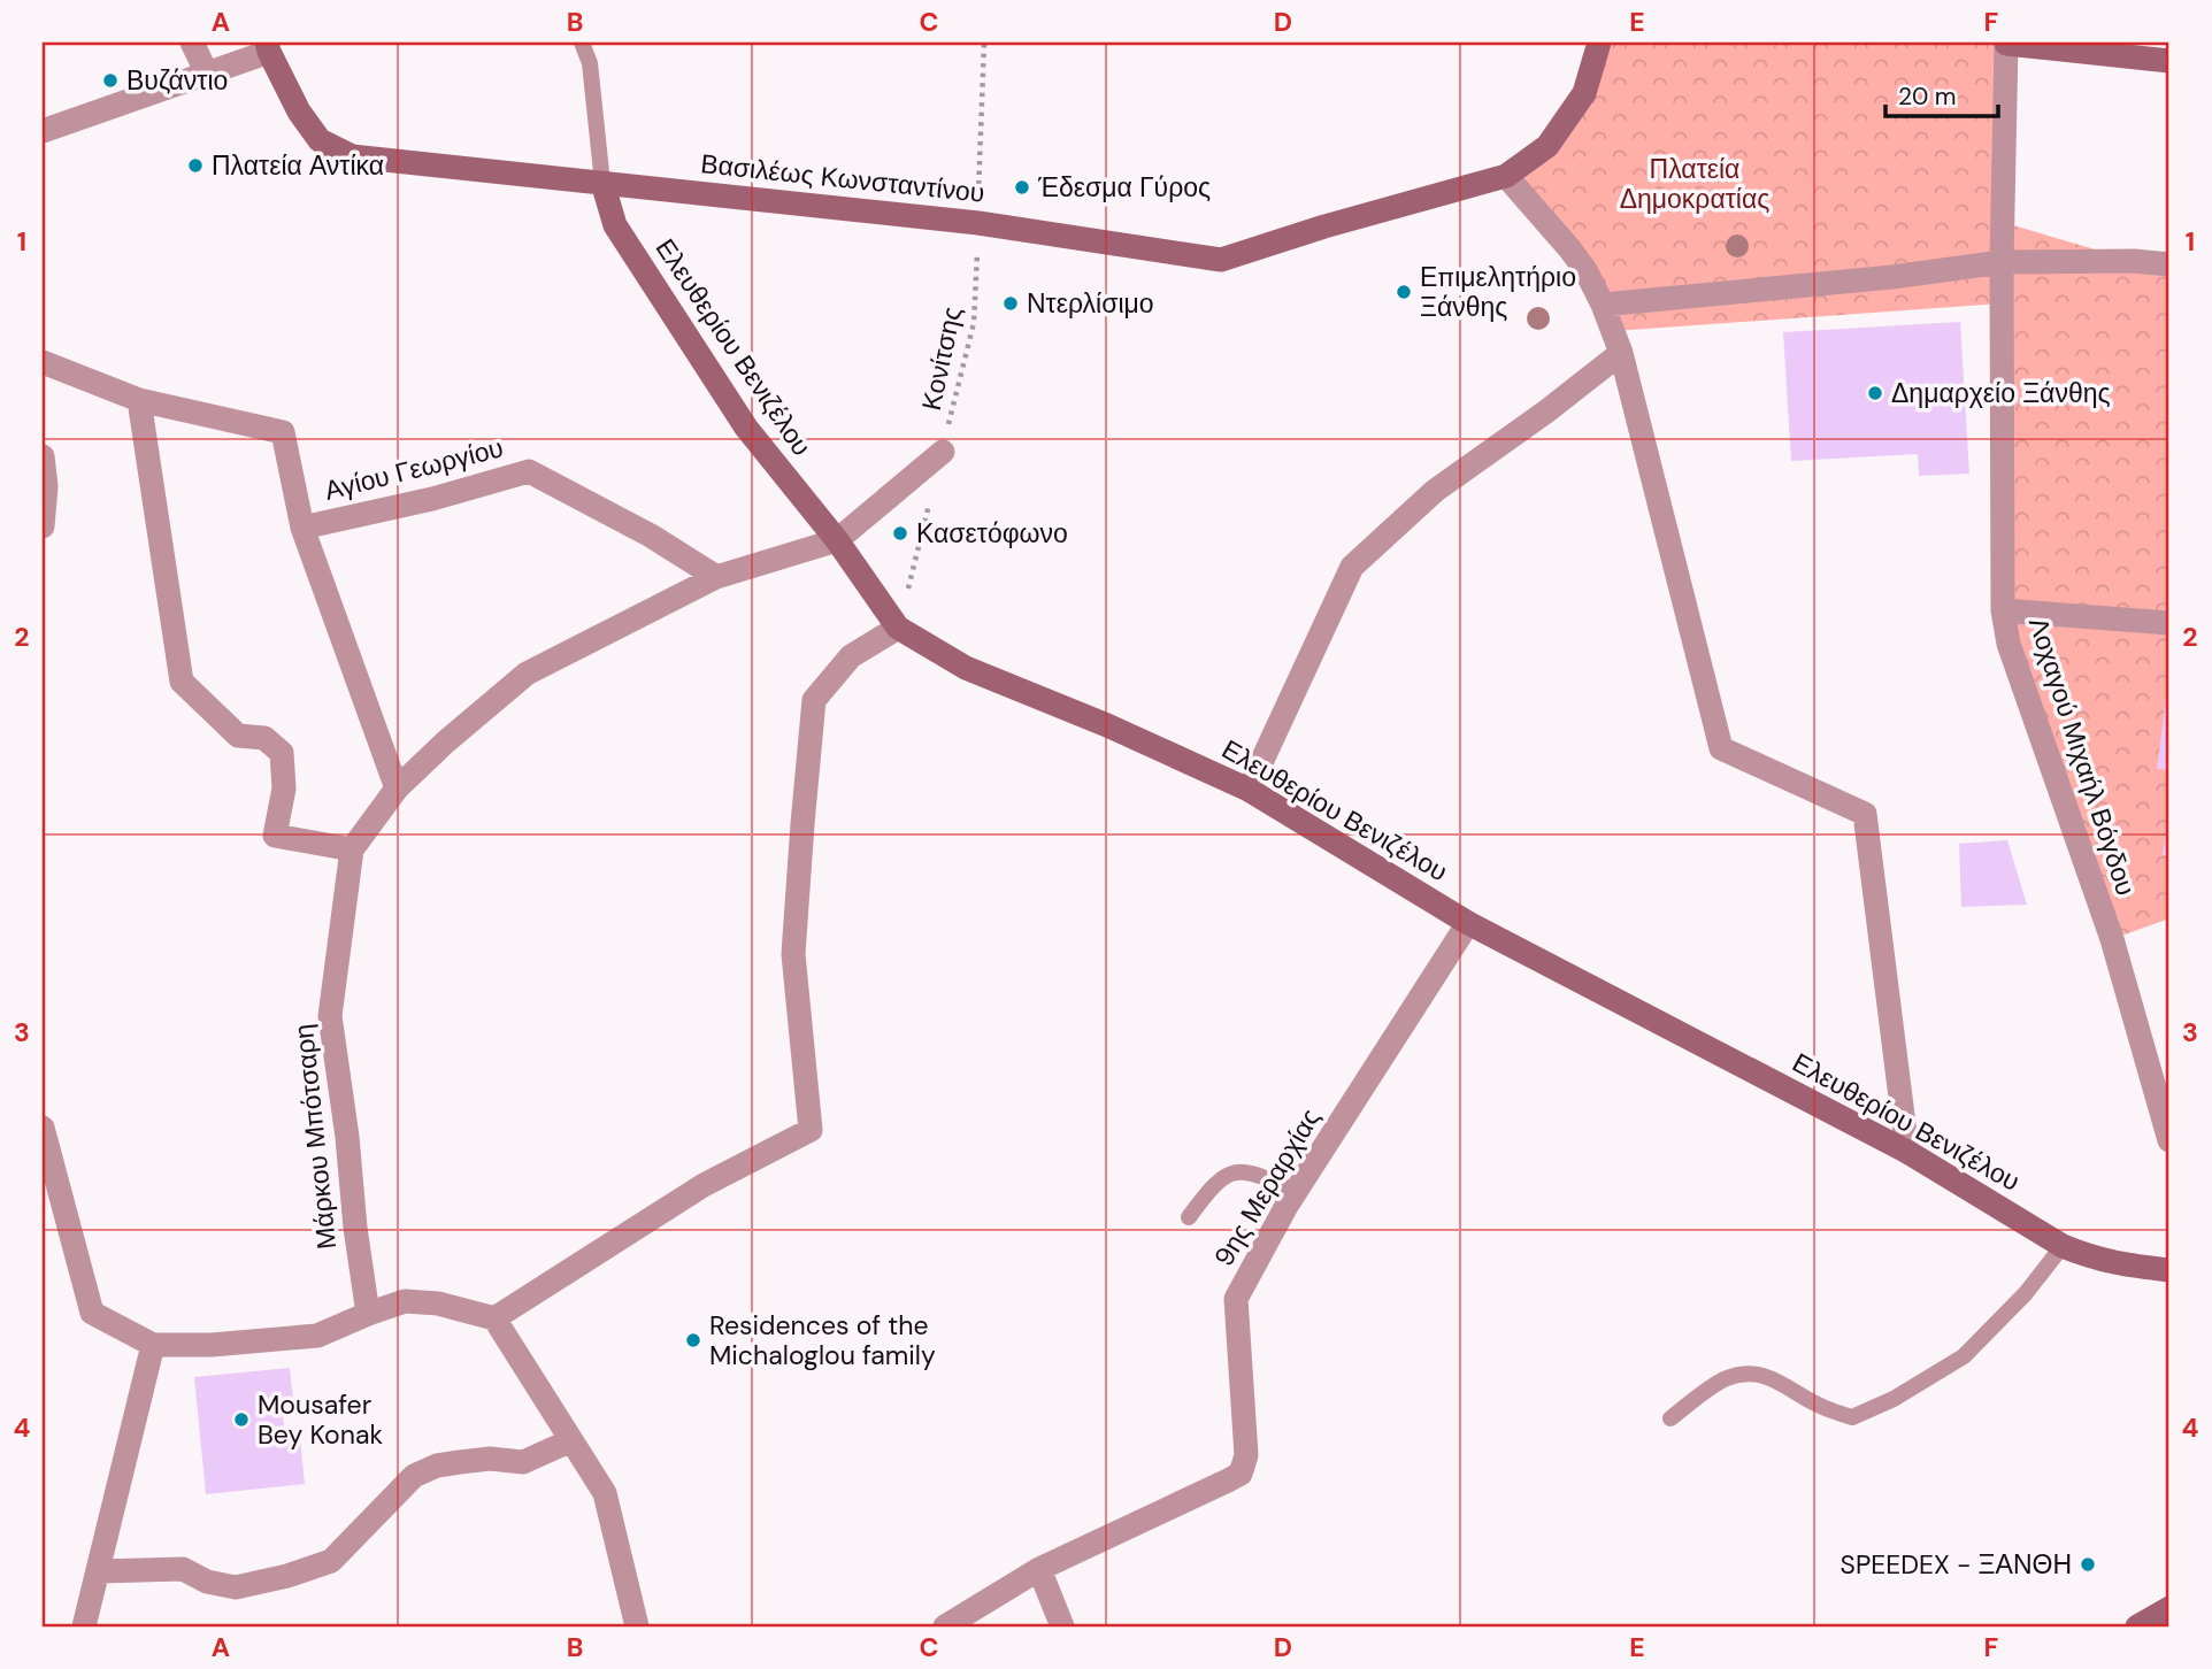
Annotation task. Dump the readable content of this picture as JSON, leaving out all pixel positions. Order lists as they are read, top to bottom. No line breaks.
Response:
{"streets":{"street":["Βασιλέως Κωνσταντίνου","Ελευθερίου Βενιζέλου","Αγίου Γεωργίου","Λοχαγού Μιχαήλ Βόγδου","Μάρκου Μπότσαρη","9ης Μεραρχίας"],"path":["Κονίτσης"]},"crossings":[["Βασιλέως Κωνσταντίνου","Ελευθερίου Βενιζέλου"],["Βασιλέως Κωνσταντίνου","Κονίτσης"],["Ελευθερίου Βενιζέλου","Κονίτσης"],["Ελευθερίου Βενιζέλου","9ης Μεραρχίας"]],"parks":["Πλατεία Δημοκρατίας"],"places":["Βυζάντιο","Πλατεία Αντίκα","Έδεσμα Γύρος","Επιμελητήριο Ξάνθης","Ντερλίσιμο","Δημαρχείο Ξάνθης","Κασετόφωνο","Residences of the Michaloglou family","Mousafer Bey Konak","SPEEDEX - ΞΑΝΘΗ"],"scale_bar":"20 m","grid":{"columns":["A","B","C","D","E","F"],"rows":["1","2","3","4"]}}
